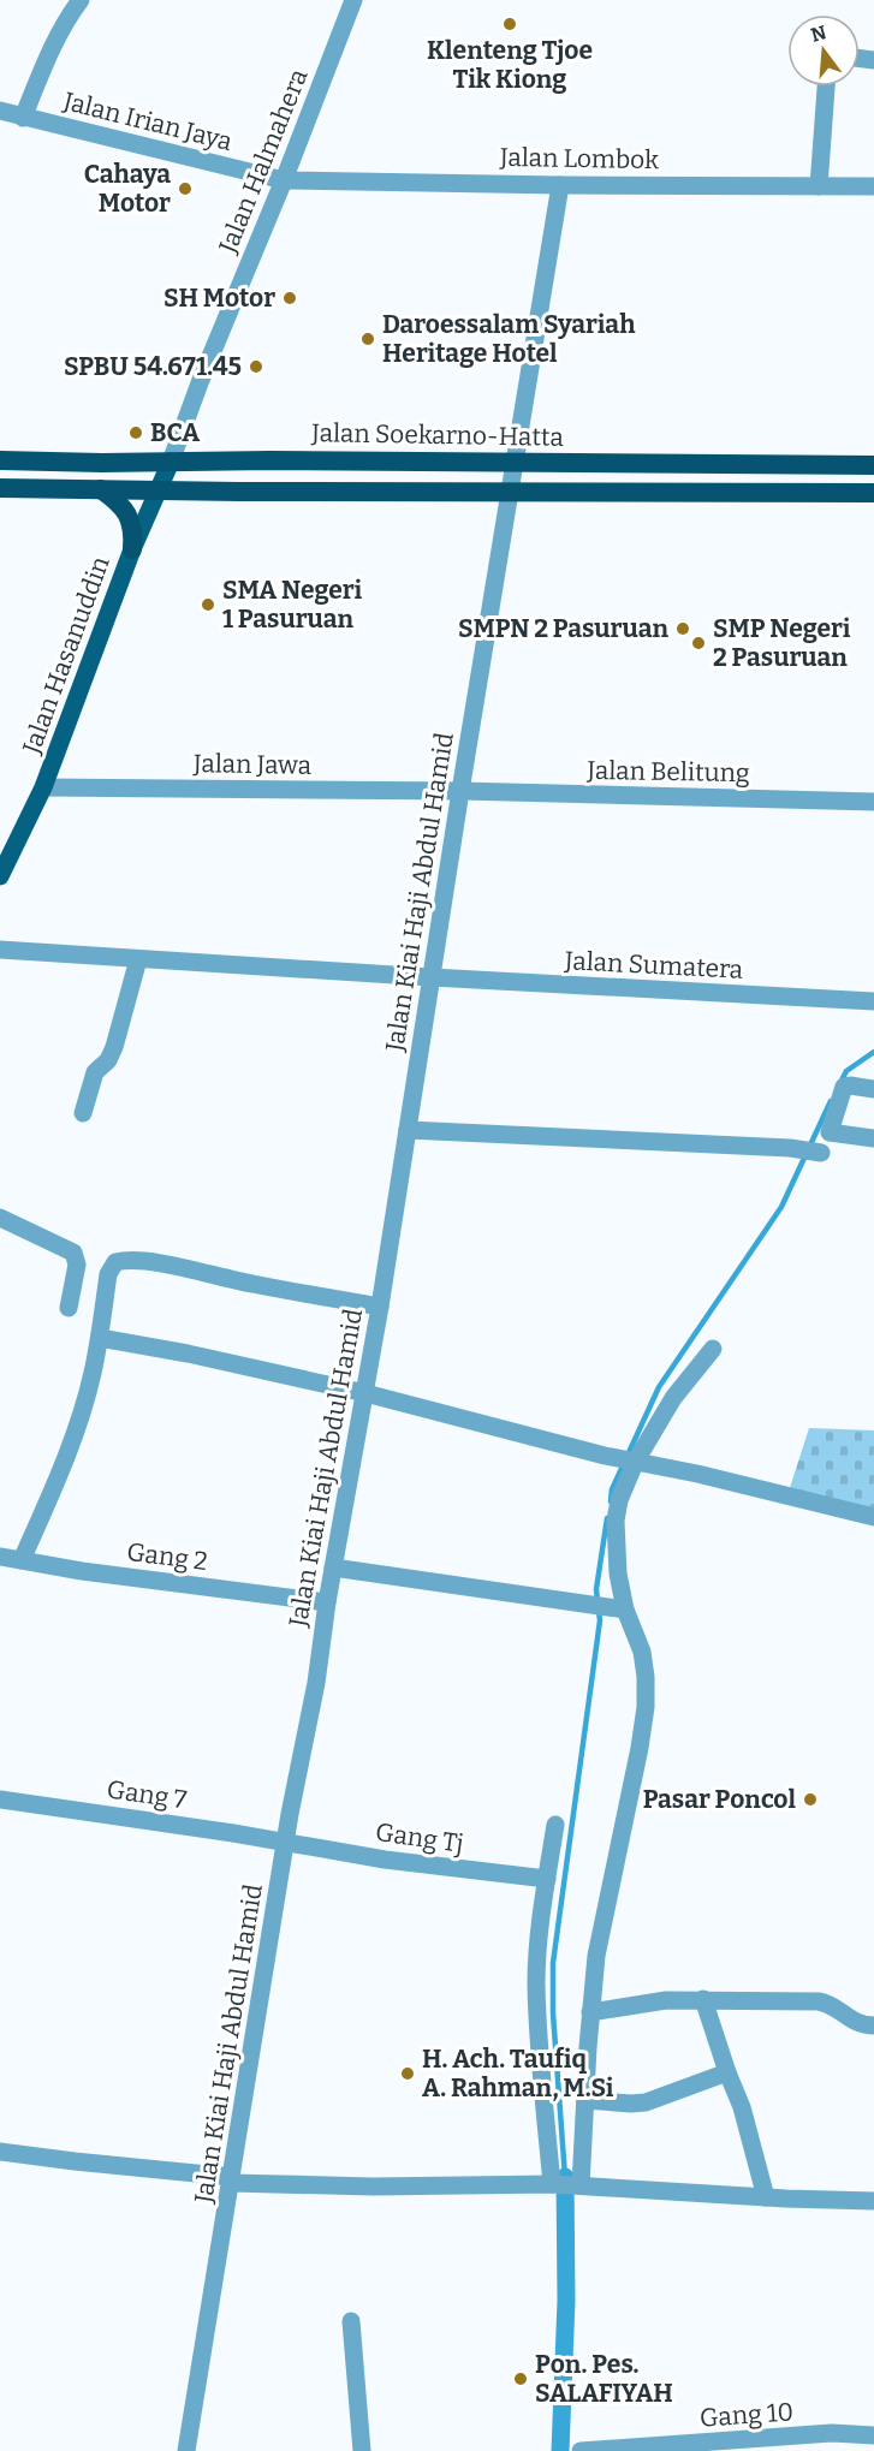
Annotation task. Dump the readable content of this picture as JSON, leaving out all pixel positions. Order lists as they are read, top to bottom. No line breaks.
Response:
{"streets":{"highway":["Jalan Soekarno-Hatta"],"main road":["Jalan Hasanuddin"],"street":["Jalan Irian Jaya","Jalan Lombok","Jalan Halmahera","Jalan Jawa","Jalan Belitung","Jalan Kiai Haji Abdul Hamid","Jalan Sumatera","Gang 2","Gang 7","Gang Tj","Gang 10"]},"crossings":[["Jalan Irian Jaya","Jalan Lombok"],["Jalan Irian Jaya","Jalan Halmahera"],["Jalan Lombok","Jalan Halmahera"],["Jalan Lombok","Jalan Kiai Haji Abdul Hamid"],["Jalan Halmahera","Jalan Soekarno-Hatta"],["Jalan Halmahera","Jalan Hasanuddin"],["Jalan Soekarno-Hatta","Jalan Hasanuddin"],["Jalan Soekarno-Hatta","Jalan Kiai Haji Abdul Hamid"],["Jalan Hasanuddin","Jalan Jawa"],["Jalan Jawa","Jalan Belitung"],["Jalan Jawa","Jalan Kiai Haji Abdul Hamid"],["Jalan Belitung","Jalan Kiai Haji Abdul Hamid"],["Jalan Kiai Haji Abdul Hamid","Jalan Sumatera"],["Jalan Kiai Haji Abdul Hamid","Gang 2"],["Jalan Kiai Haji Abdul Hamid","Gang 7"],["Jalan Kiai Haji Abdul Hamid","Gang Tj"],["Gang 7","Gang Tj"]],"places":["Klenteng Tjoe Tik Kiong","Cahaya Motor","SH Motor","Daroessalam Syariah Heritage Hotel","SPBU 54.671.45","BCA","SMA Negeri 1 Pasuruan","SMPN 2 Pasuruan","SMP Negeri 2 Pasuruan","Pasar Poncol","H. Ach. Taufiq A. Rahman, M.Si","Pon. Pes. SALAFIYAH"],"north":"top"}
